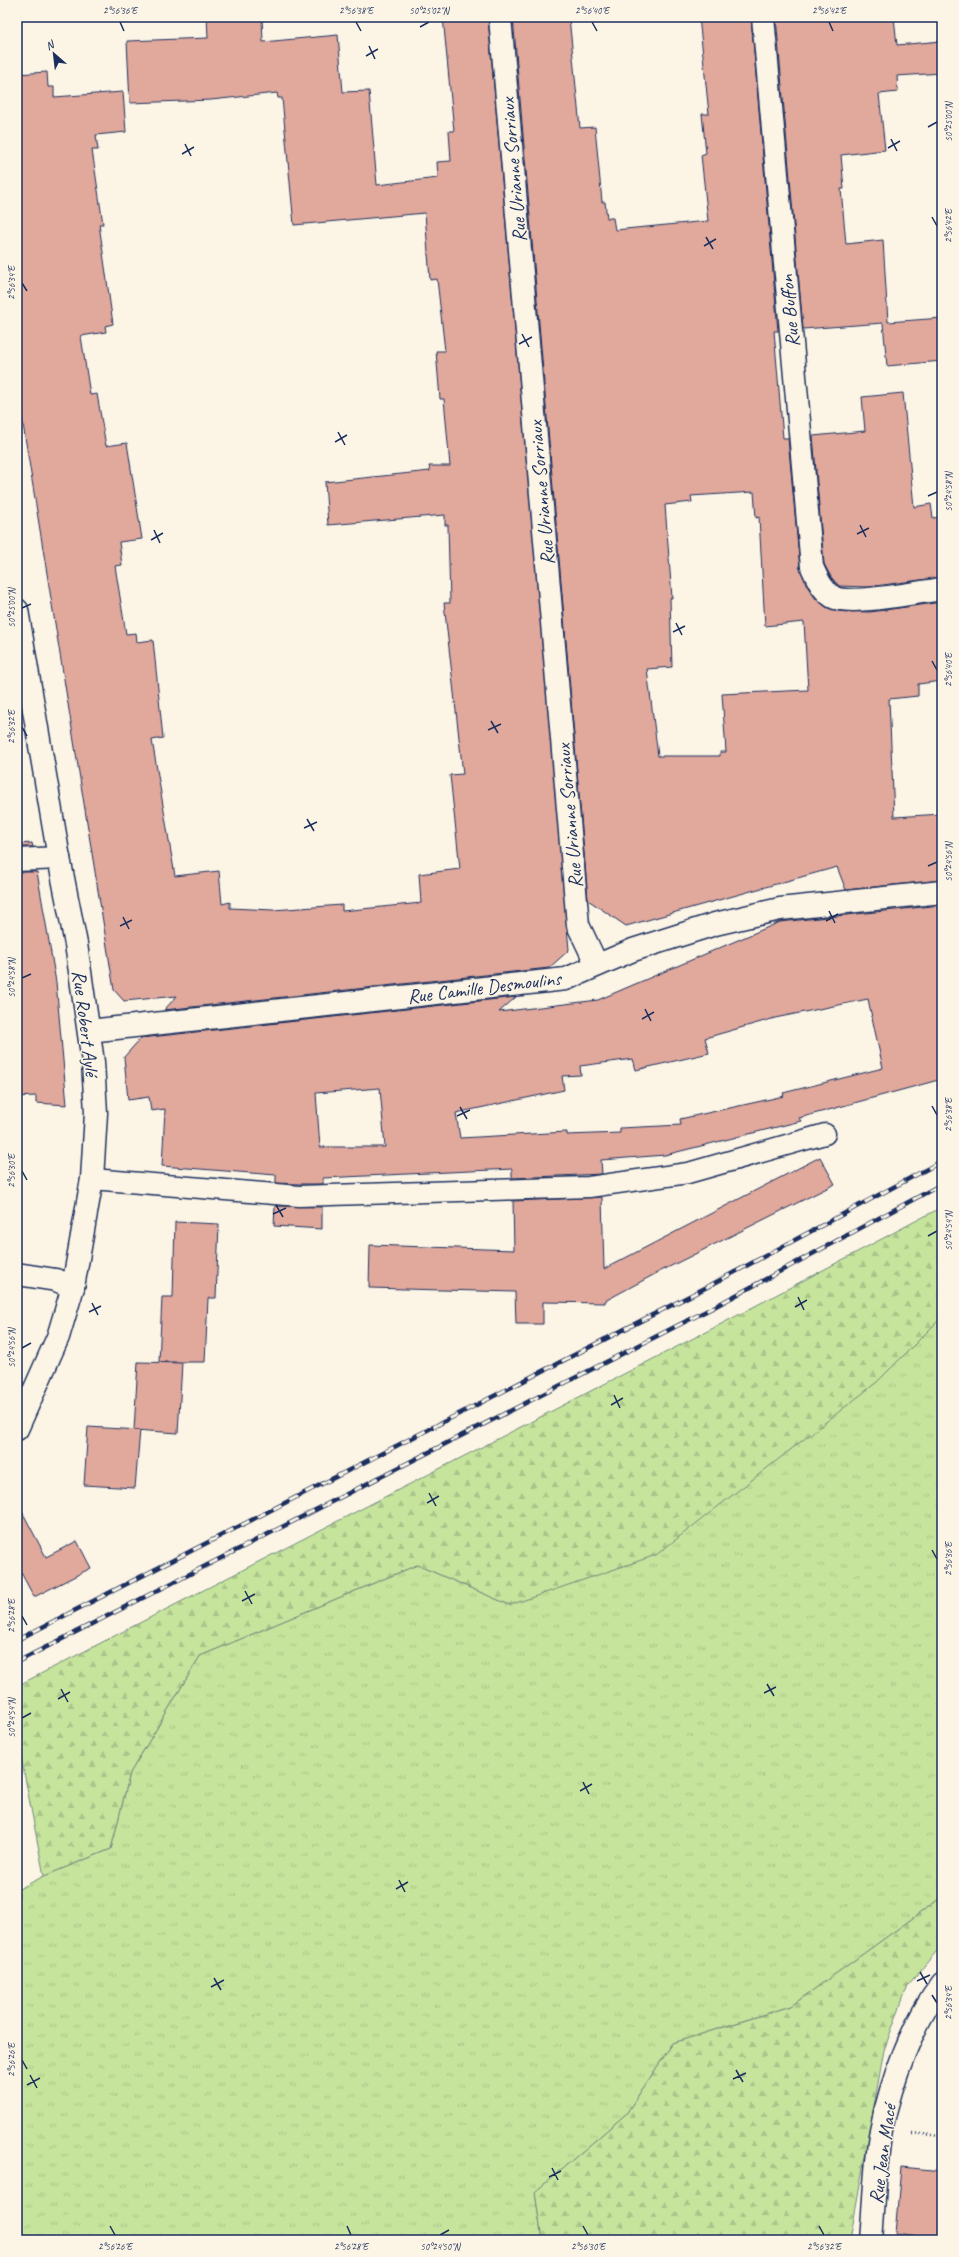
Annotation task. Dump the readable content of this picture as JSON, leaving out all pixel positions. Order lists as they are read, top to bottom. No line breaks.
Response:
{"streets":{"street":["Rue Urianne Sorriaux","Rue Buffon","Rue Camille Desmoulins","Rue Robert Aylé","Rue Jean Macé"]},"crossings":[["Rue Urianne Sorriaux","Rue Camille Desmoulins"],["Rue Camille Desmoulins","Rue Robert Aylé"]],"north":"top left","coordinates":["2°56'36\"E","2°56'38\"E","50°25'02\"N","2°56'40\"E","2°56'42\"E","50°25'00\"N","2°56'34\"E","50°24'58\"N","2°56'32\"E","50°24'56\"N","2°56'30\"E","50°24'54\"N","2°56'28\"E","2°56'26\"E","50°24'50\"N"]}
